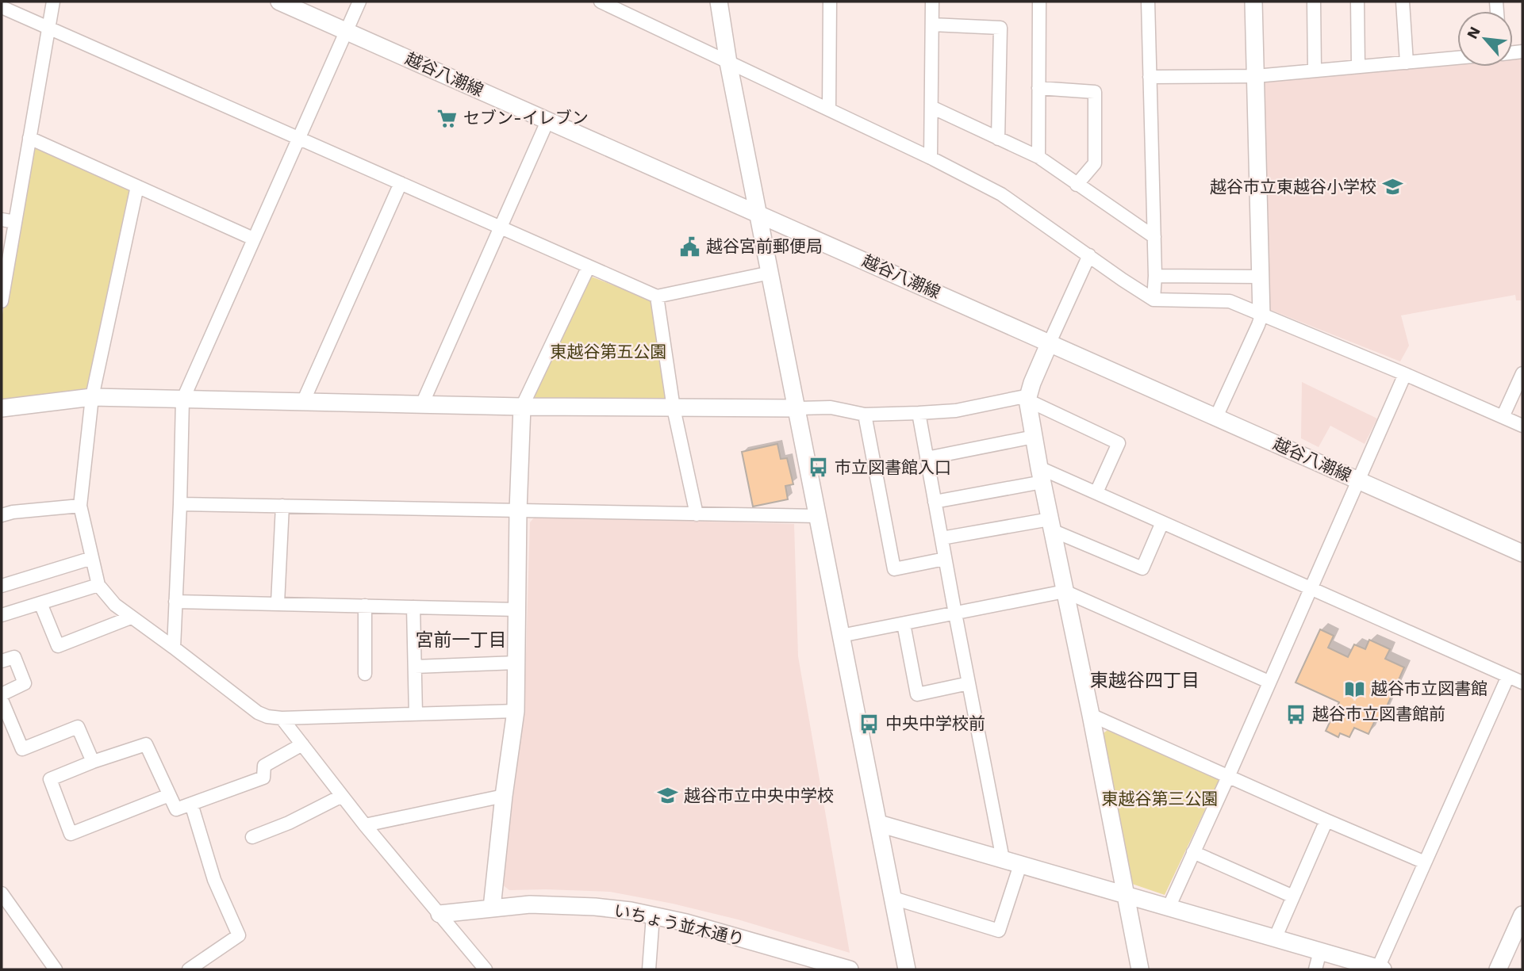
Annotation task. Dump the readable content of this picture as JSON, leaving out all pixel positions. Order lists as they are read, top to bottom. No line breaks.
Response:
{"streets":{"street":["越谷八潮線","いちょう並木通り"]},"districts":["宮前一丁目","東越谷四丁目"],"parks":["東越谷第五公園","東越谷第三公園"],"places":{"supermarket":["セブン-イレブン"],"school or university":["越谷市立東越谷小学校","越谷市立中央中学校"],"public building":["越谷宮前郵便局"],"bus stop":["市立図書館入口","越谷市立図書館前","中央中学校前"],"library":["越谷市立図書館"]},"north":"top left"}
